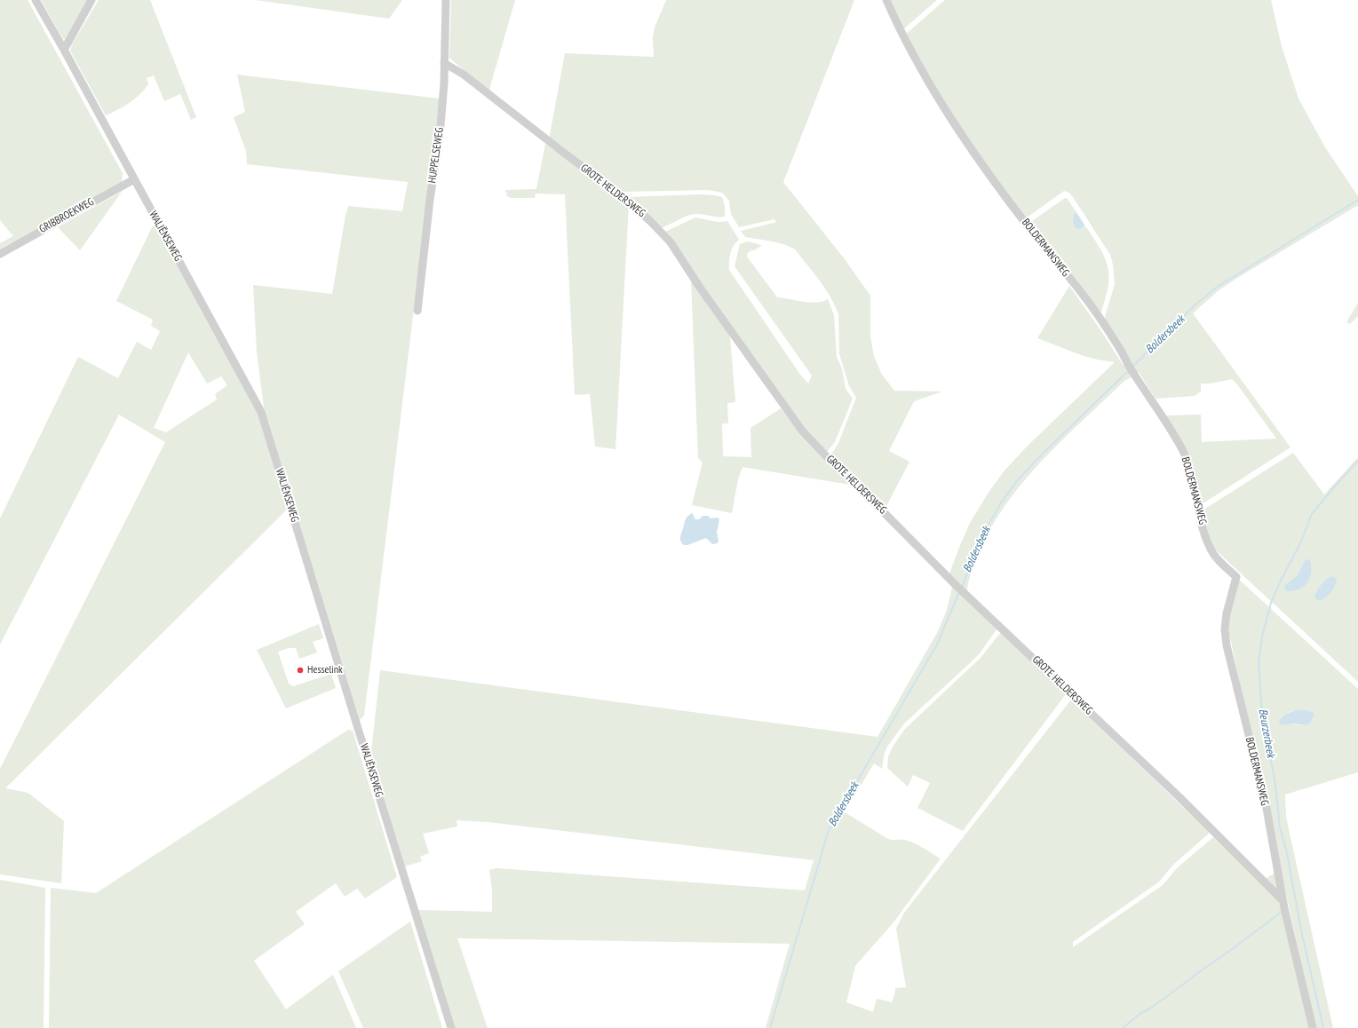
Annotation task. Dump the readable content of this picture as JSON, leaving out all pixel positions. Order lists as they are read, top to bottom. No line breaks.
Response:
{"streets":{"street":["HUPPELSEWEG","GROTE HELDERSWEG","GRIBBROEKWEG","WALIËNSEWEG","BOLDERMANSWEG"]},"crossings":[["HUPPELSEWEG","GROTE HELDERSWEG"],["GROTE HELDERSWEG","BOLDERMANSWEG"],["GRIBBROEKWEG","WALIËNSEWEG"]],"water":["Boldersbeek","Beurzerbeek"],"places":["Hesselink"]}
